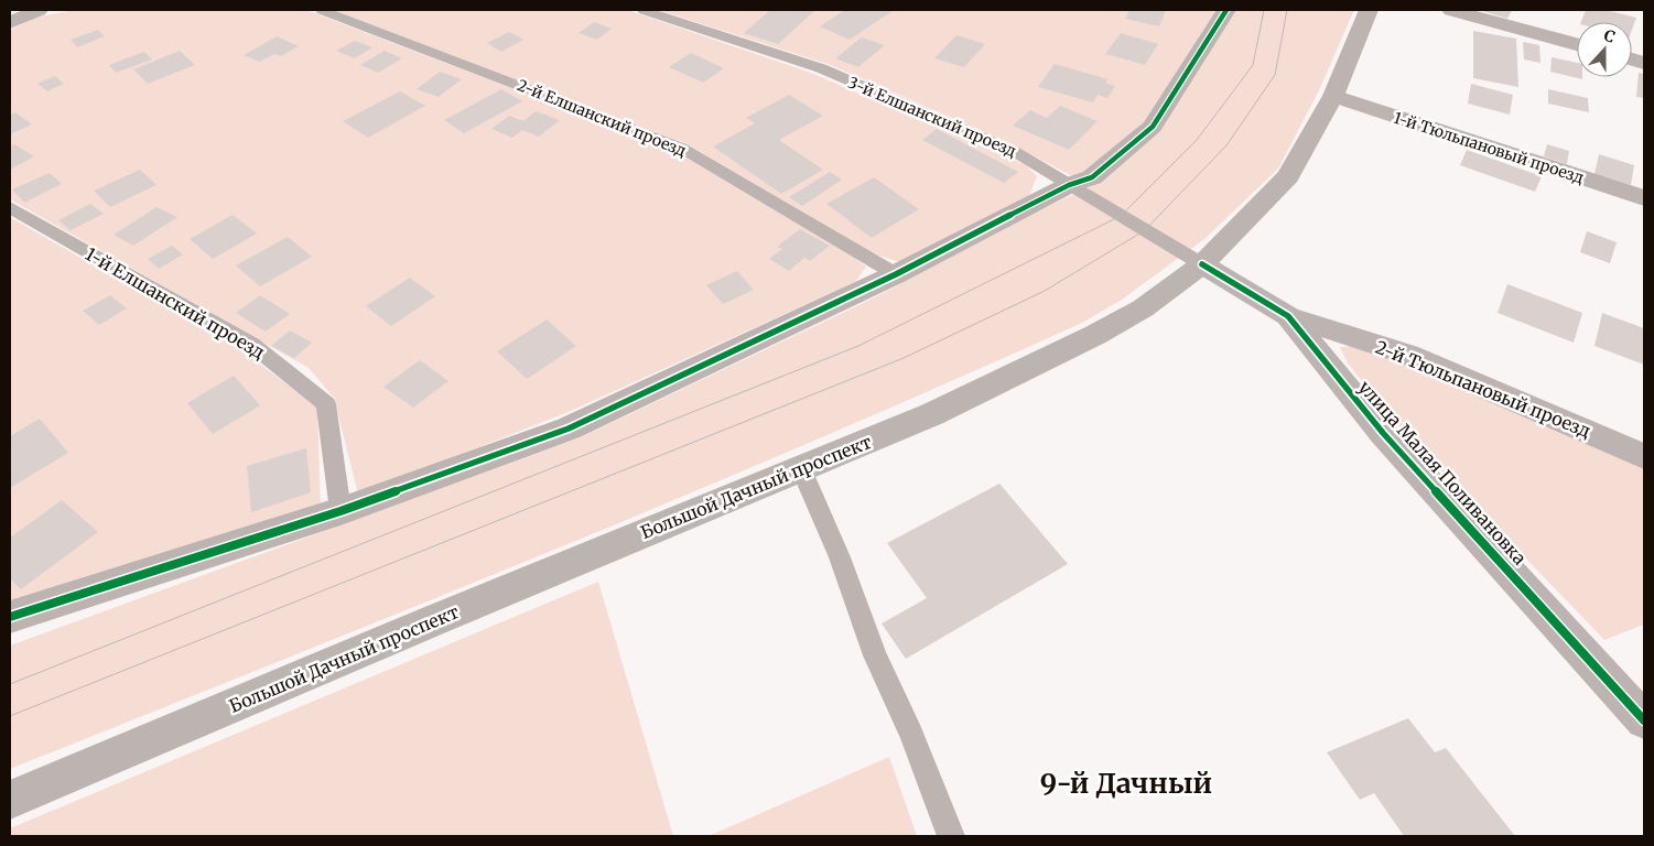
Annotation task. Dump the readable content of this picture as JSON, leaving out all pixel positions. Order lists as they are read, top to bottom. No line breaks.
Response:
{"streets":{"main road":["Большой Дачный проспект"],"street":["1-й Тюльпановый проезд","2-й Тюльпановый проезд","улица Малая Поливановка"],"lane":["3-й Елшанский проезд","2-й Елшанский проезд","1-й Елшанский проезд"]},"crossings":[["3-й Елшанский проезд","улица Малая Поливановка"],["3-й Елшанский проезд","Большой Дачный проспект"],["1-й Тюльпановый проезд","Большой Дачный проспект"],["2-й Тюльпановый проезд","улица Малая Поливановка"],["улица Малая Поливановка","Большой Дачный проспект"]],"districts":["9-й Дачный"],"north":"top"}
